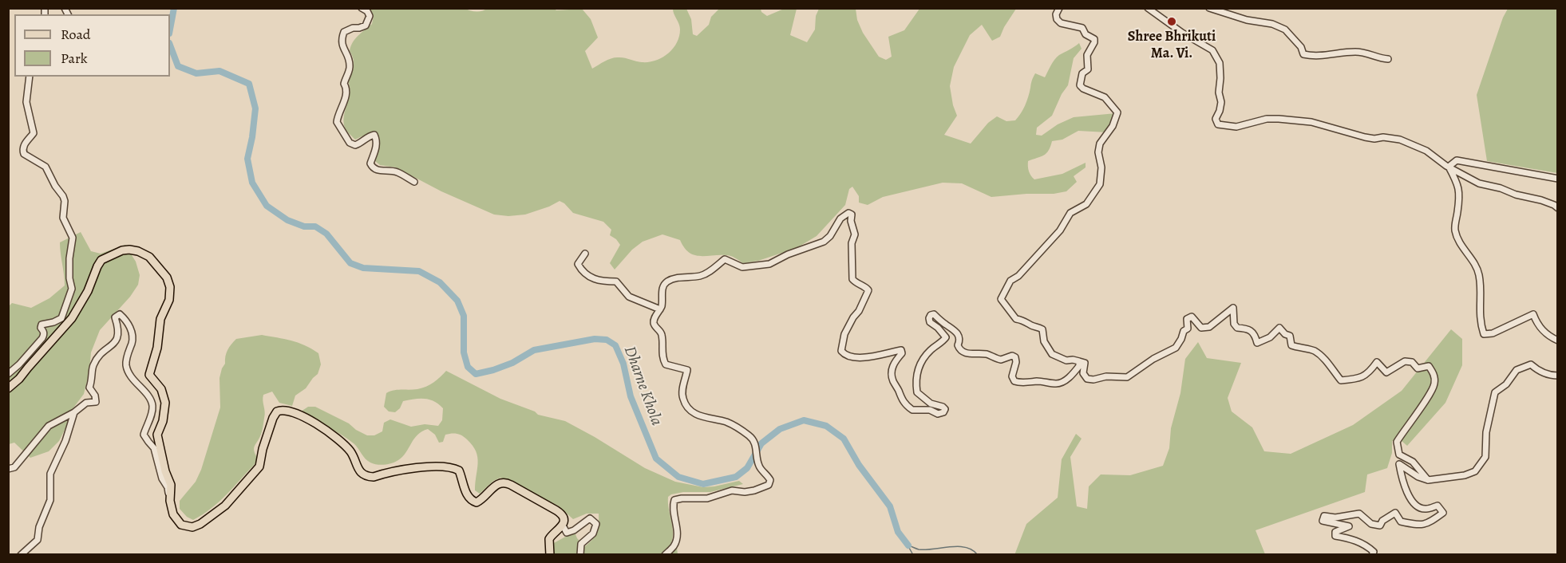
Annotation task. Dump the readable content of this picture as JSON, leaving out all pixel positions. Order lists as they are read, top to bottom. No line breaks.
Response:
{"water":["Dharne Khola"],"places":["Shree Bhrikuti Ma. Vi."],"legend":["Road","Park"]}
